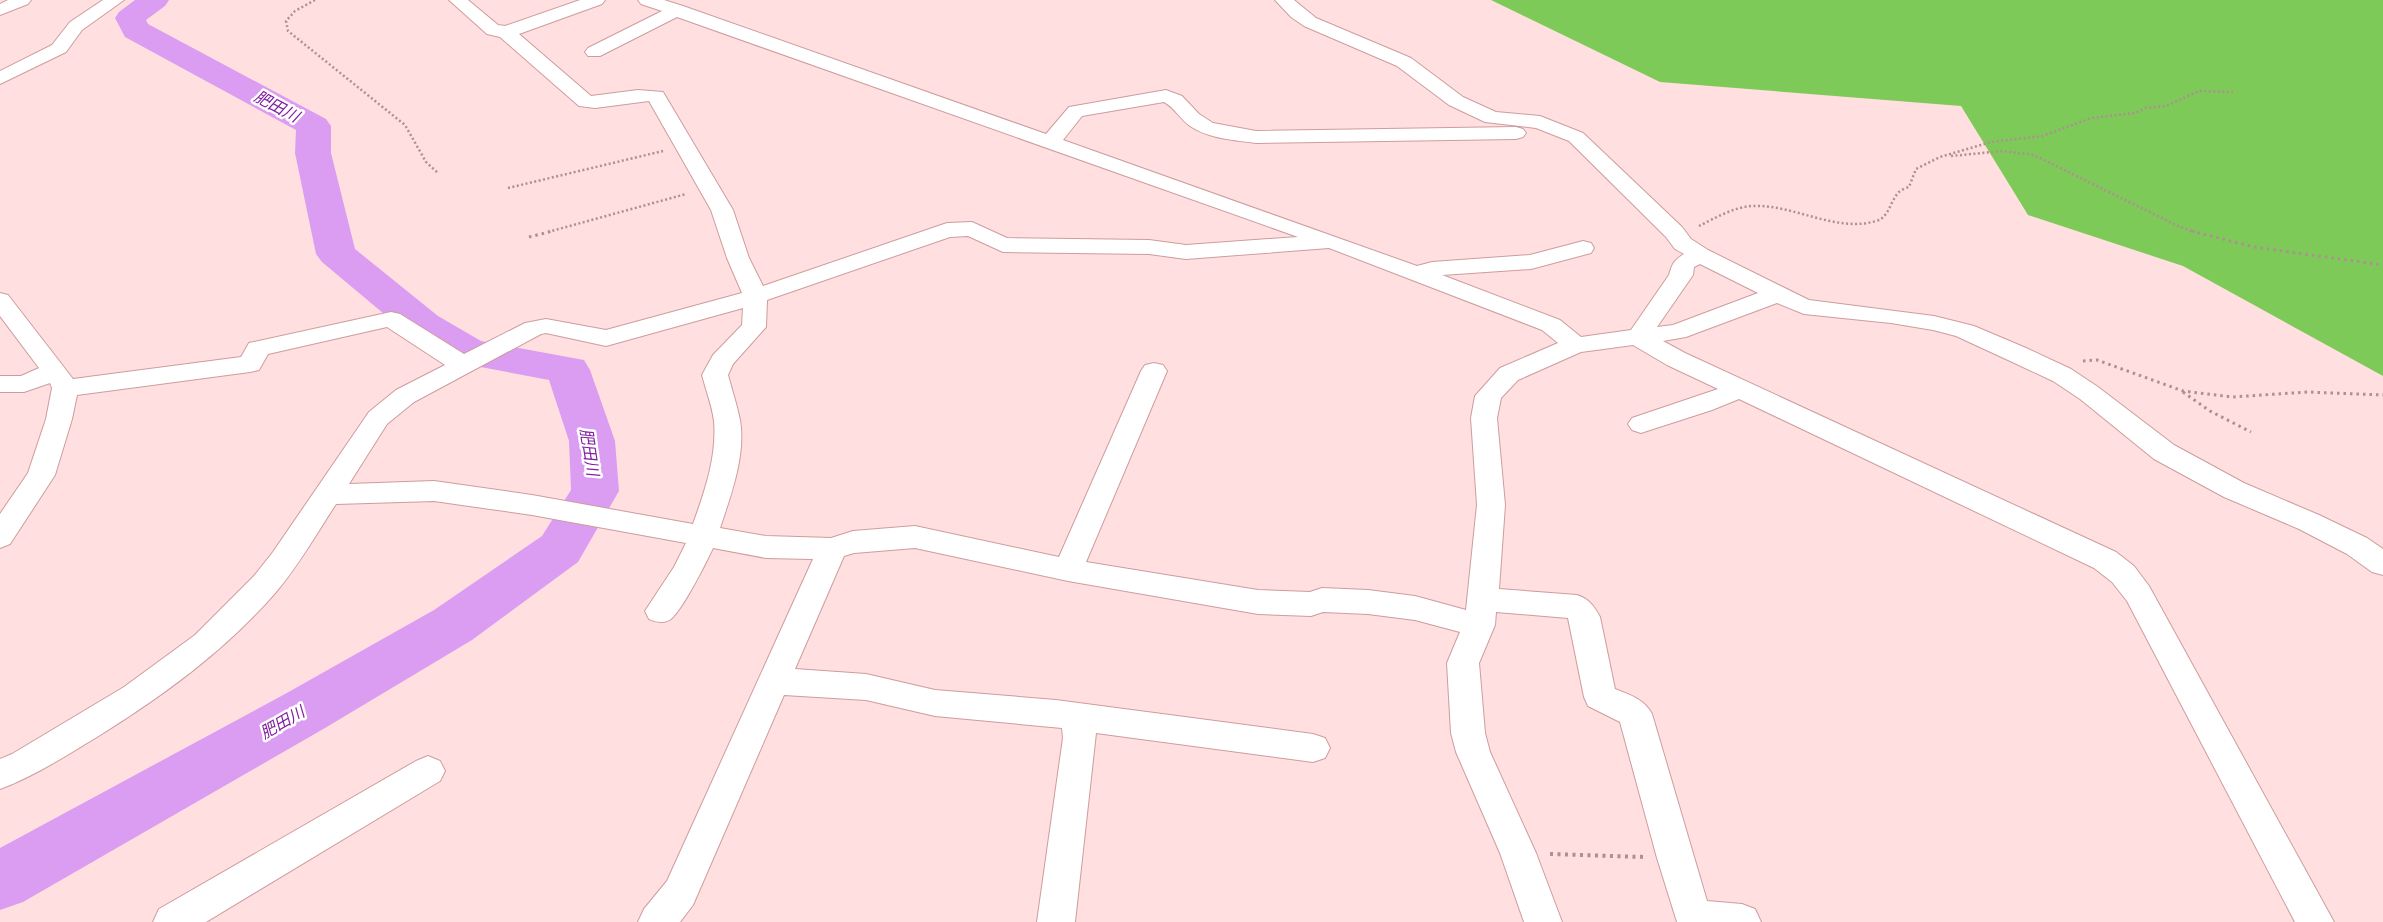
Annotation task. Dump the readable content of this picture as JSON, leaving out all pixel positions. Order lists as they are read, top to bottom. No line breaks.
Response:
{"water":["肥田川"]}
